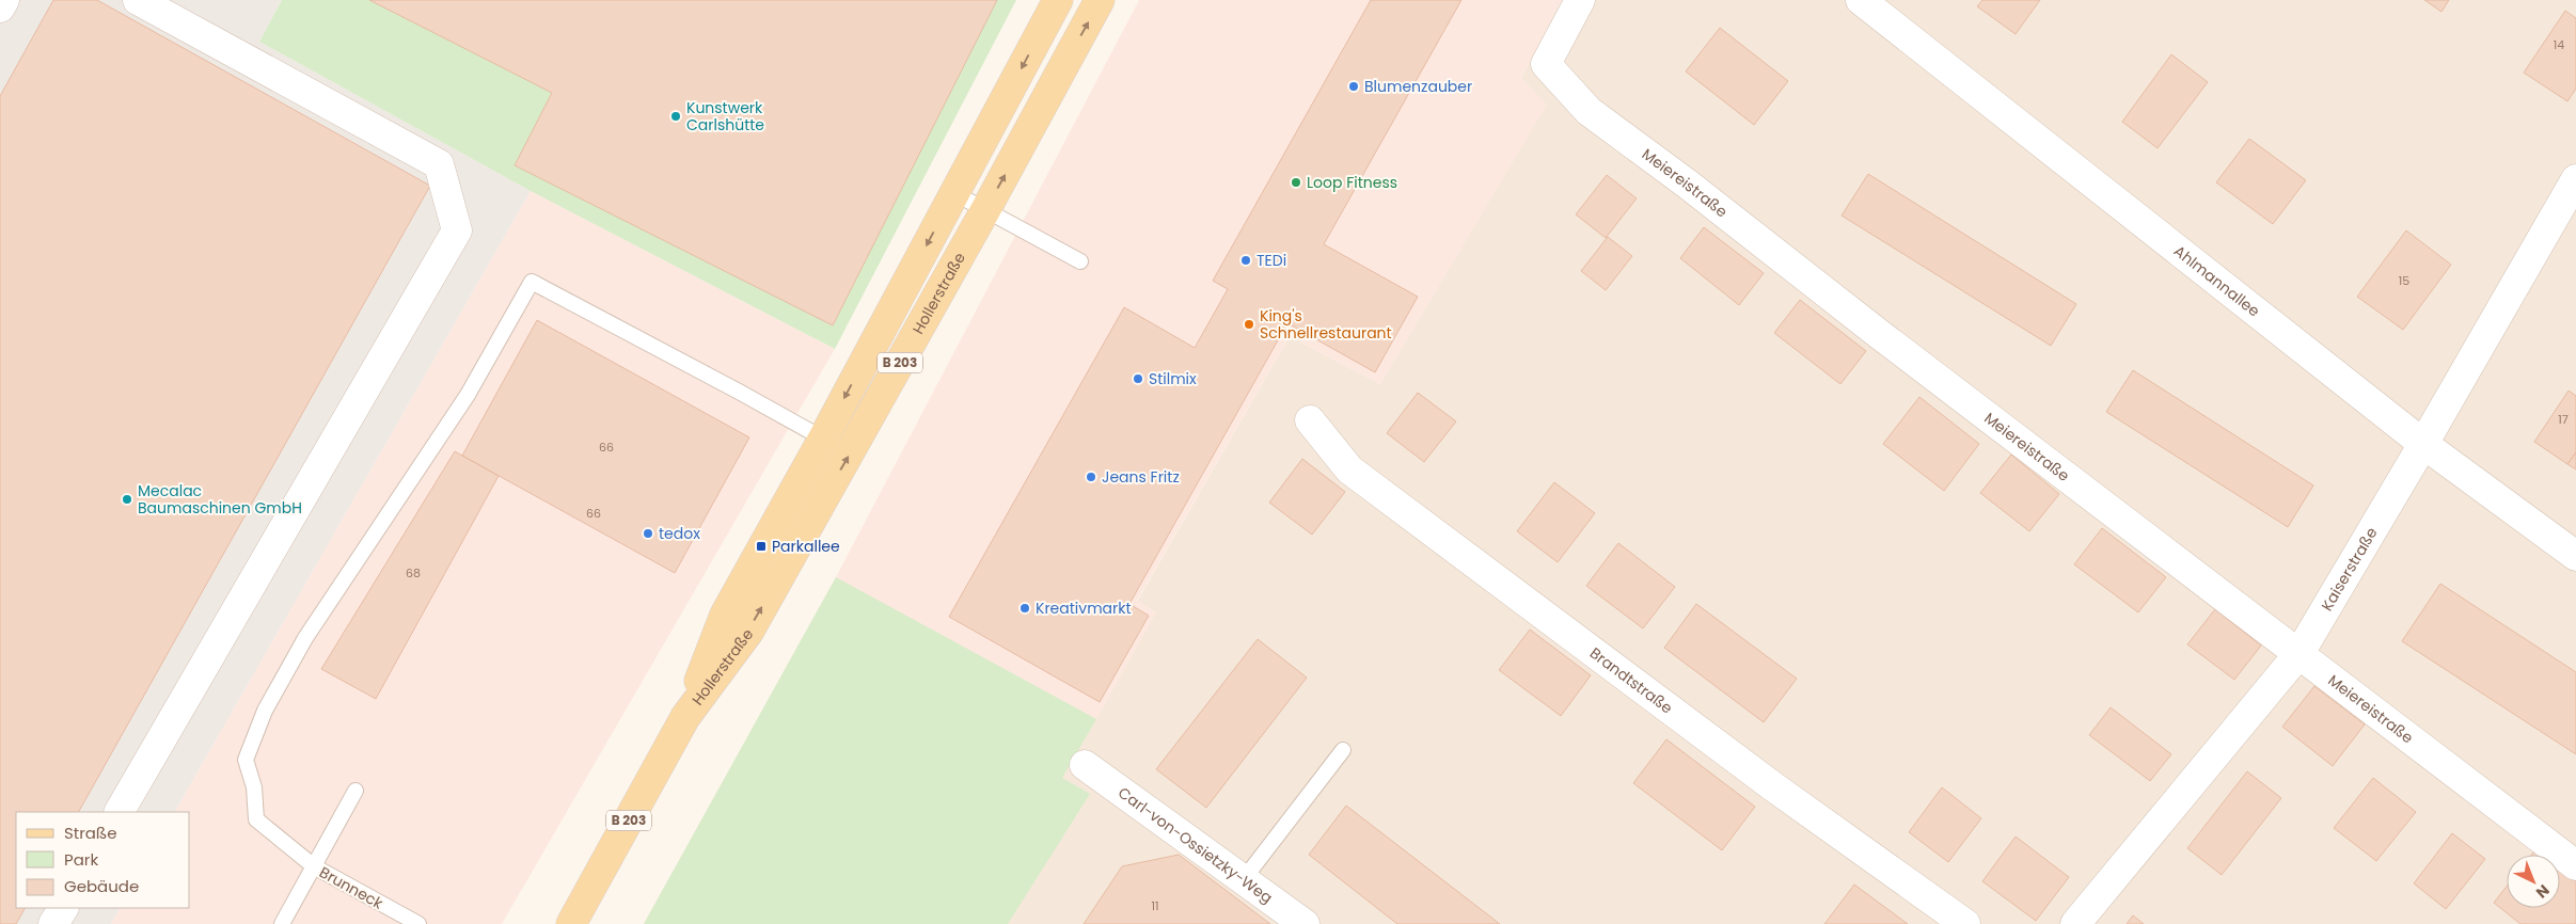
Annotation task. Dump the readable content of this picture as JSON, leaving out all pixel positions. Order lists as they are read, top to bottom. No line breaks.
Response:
{"streets":{"main road":["Hollerstraße","B 203"],"street":["Meiereistraße","Ahlmannallee","Kaiserstraße","Brandtstraße","Carl-von-Ossietzky-Weg"],"lane":["Brunneck"]},"crossings":[["Meiereistraße","Kaiserstraße"],["Ahlmannallee","Kaiserstraße"],["Hollerstraße","Brunneck"]],"places":{"other":["Blumenzauber","Kunstwerk Carlshütte","Loop Fitness","TEDi","King's Schnellrestaurant","Stilmix","Jeans Fritz","Mecalac Baumaschinen GmbH","tedox","Kreativmarkt"],"transit":["Parkallee"]},"house_numbers":["14","15","17","66","66","68","11"],"legend":["Straße","Park","Gebäude"],"north":"bottom right"}
